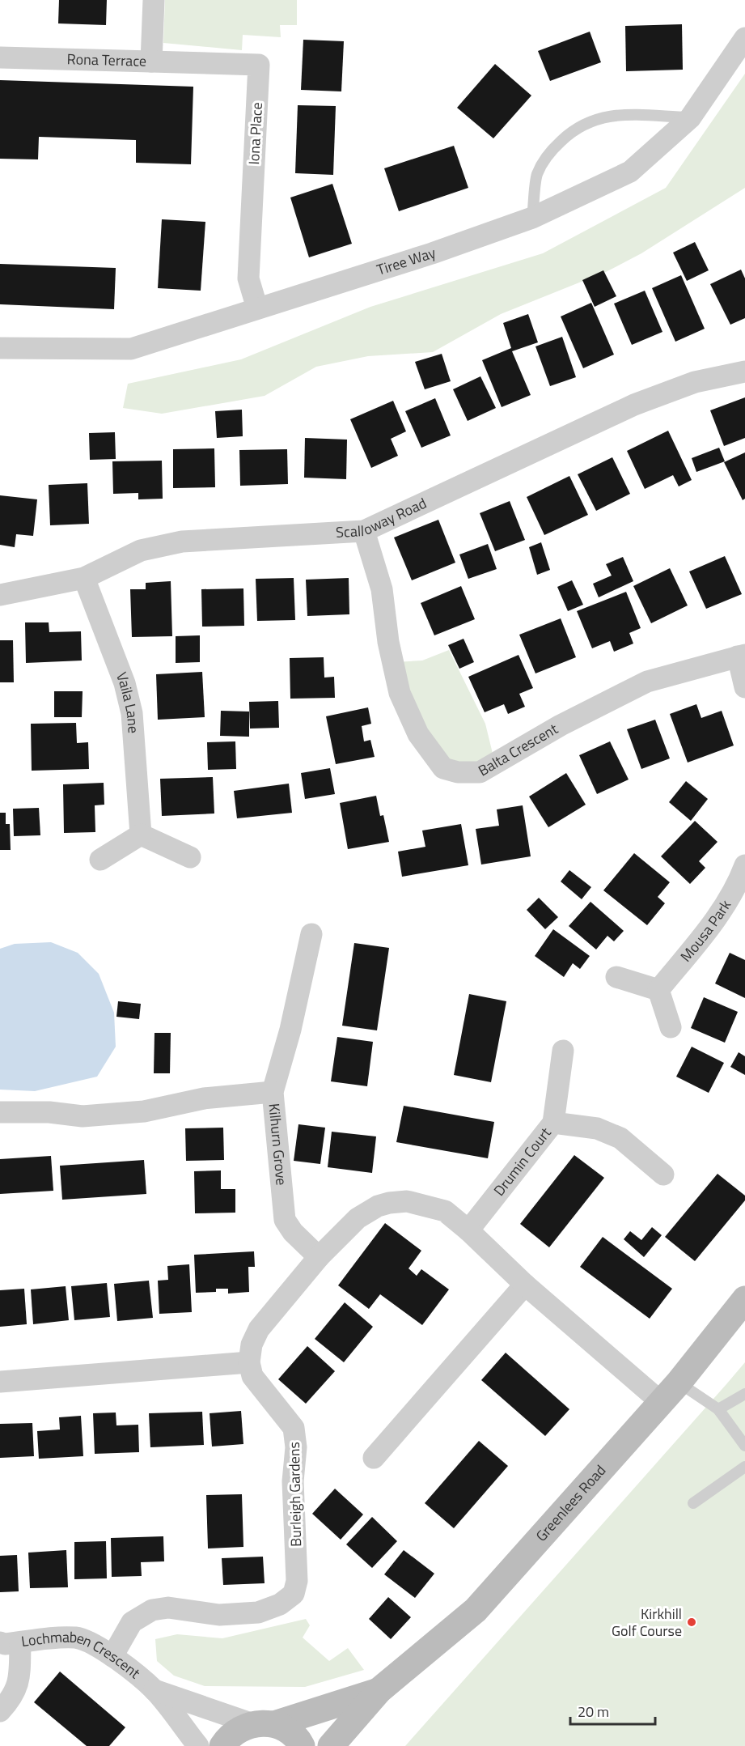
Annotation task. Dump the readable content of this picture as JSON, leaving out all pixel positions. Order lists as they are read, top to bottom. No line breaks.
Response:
{"streets":{"main road":["Greenlees Road"],"street":["Rona Terrace","Iona Place","Tiree Way","Scalloway Road","Vaila Lane","Balta Crescent","Mousa Park","Kilhurn Grove","Drumin Court","Burleigh Gardens","Lochmaben Crescent"]},"crossings":[["Rona Terrace","Iona Place"],["Iona Place","Tiree Way"],["Scalloway Road","Vaila Lane"],["Scalloway Road","Balta Crescent"],["Burleigh Gardens","Lochmaben Crescent"],["Greenlees Road","Lochmaben Crescent"]],"places":["Kirkhill Golf Course"],"scale_bar":"20 m"}
